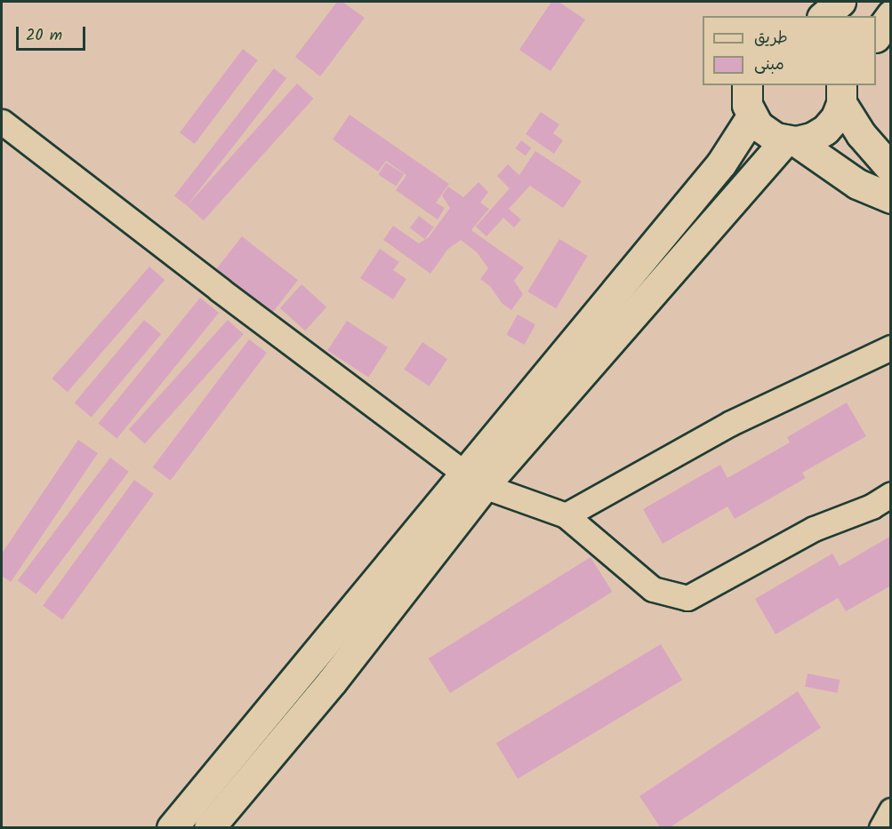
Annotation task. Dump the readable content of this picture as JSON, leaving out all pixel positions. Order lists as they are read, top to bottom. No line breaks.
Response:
{"legend":["طريق","مبنى"],"scale_bar":"20 m"}
